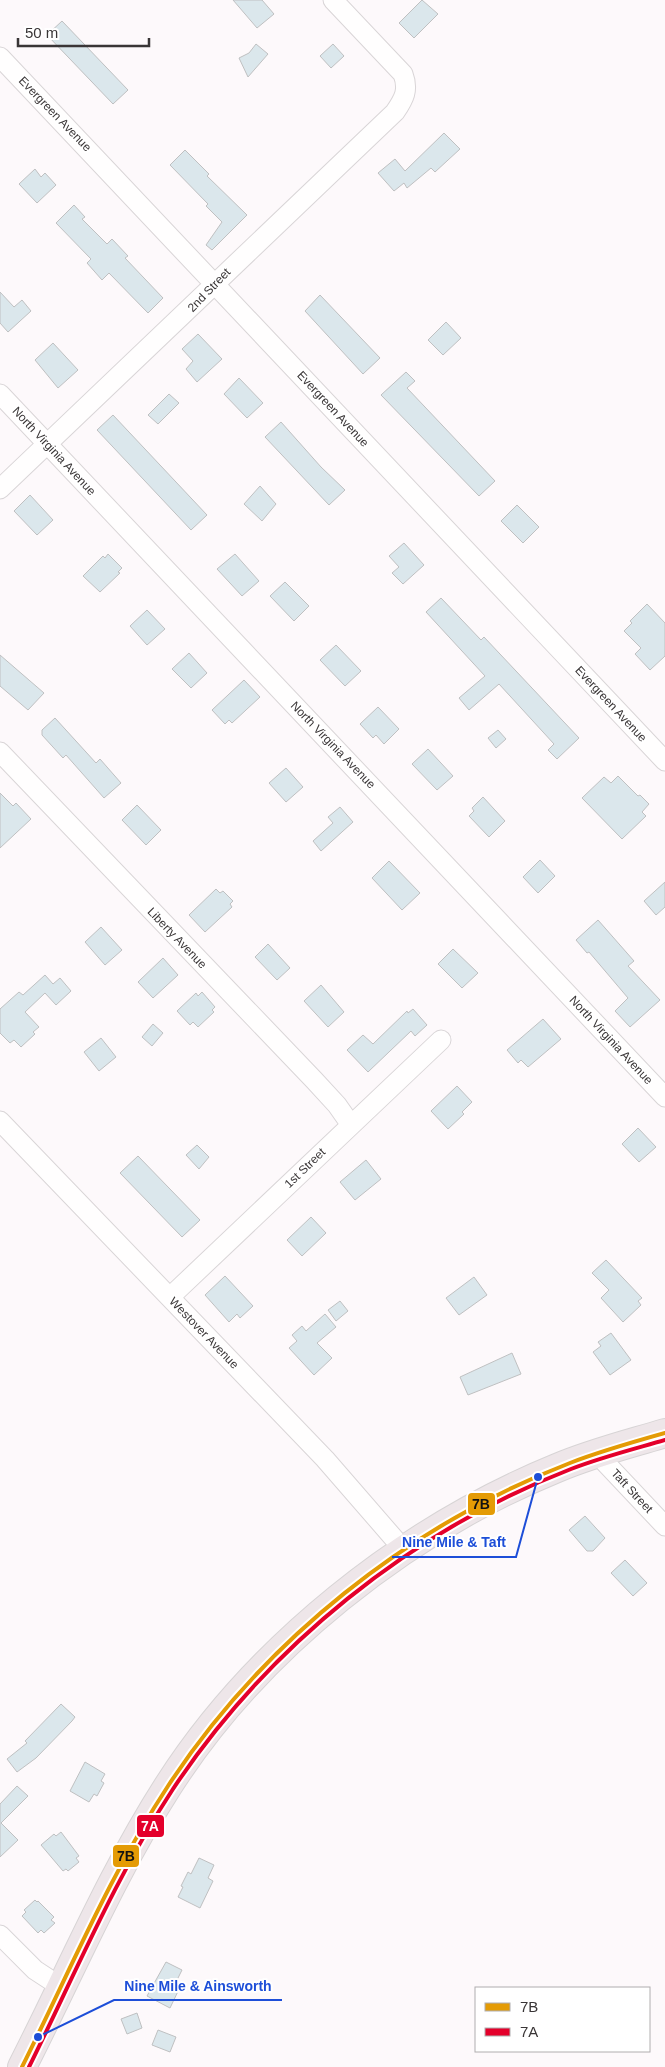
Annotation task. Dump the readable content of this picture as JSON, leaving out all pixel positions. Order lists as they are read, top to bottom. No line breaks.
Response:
{"streets":{"street":["Evergreen Avenue","2nd Street","North Virginia Avenue","Liberty Avenue","1st Street","Westover Avenue","Taft Street"]},"crossings":[["Evergreen Avenue","2nd Street"],["2nd Street","North Virginia Avenue"],["Liberty Avenue","1st Street"],["1st Street","Westover Avenue"]],"places":["Nine Mile & Taft","Nine Mile & Ainsworth"],"lines":["transit line 7B","transit line 7A"],"legend":["7B","7A"],"scale_bar":"50 m"}
